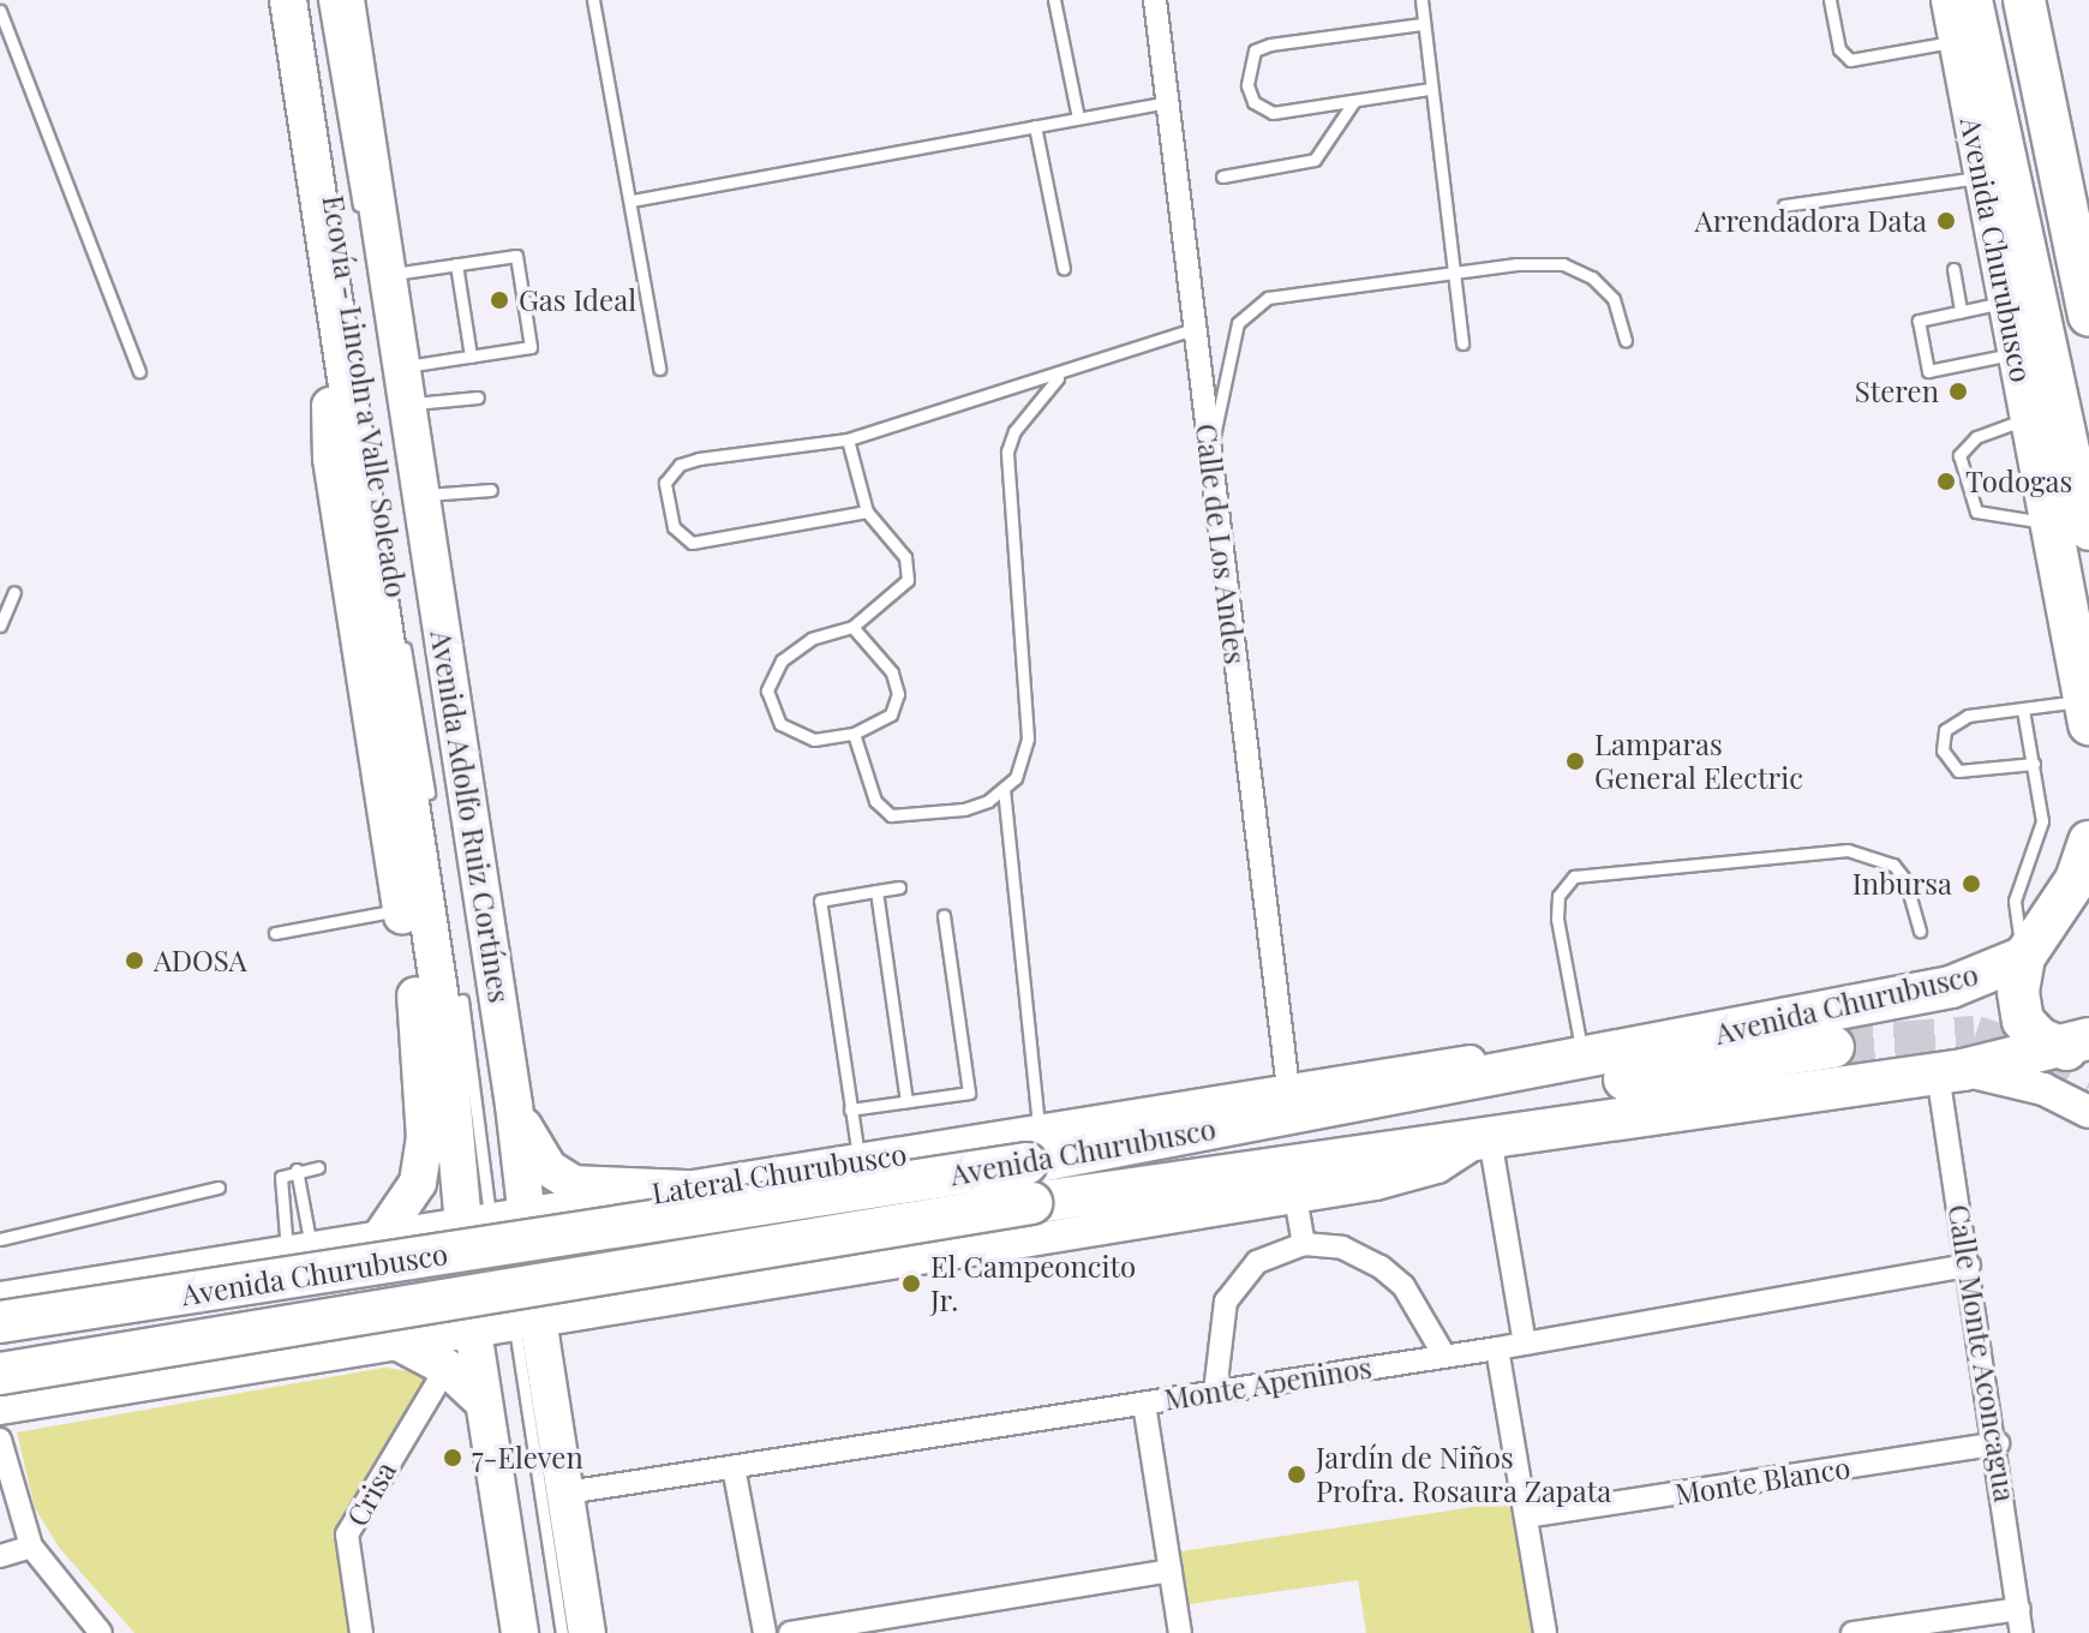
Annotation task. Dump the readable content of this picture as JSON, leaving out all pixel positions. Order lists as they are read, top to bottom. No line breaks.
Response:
{"streets":{"highway":["Avenida Churubusco"],"main road":["Avenida Adolfo Ruiz Cortínes"],"street":["Calle de Los Andes","Lateral Churubusco","Calle Monte Aconcagua","Monte Apeninos","Monte Blanco","Crisa"],"lane":["Ecovía - Lincoln a Valle Soleado"]},"crossings":[["Avenida Churubusco","Lateral Churubusco"],["Avenida Churubusco","Calle Monte Aconcagua"],["Calle de Los Andes","Lateral Churubusco"],["Avenida Adolfo Ruiz Cortínes","Lateral Churubusco"],["Avenida Adolfo Ruiz Cortínes","Monte Apeninos"],["Calle Monte Aconcagua","Monte Apeninos"],["Calle Monte Aconcagua","Monte Blanco"]],"places":["Arrendadora Data","Gas Ideal","Steren","Todogas","Lamparas General Electric","Inbursa","ADOSA","El Campeoncito Jr.","7-Eleven","Jardín de Niños Profra. Rosaura Zapata"]}
